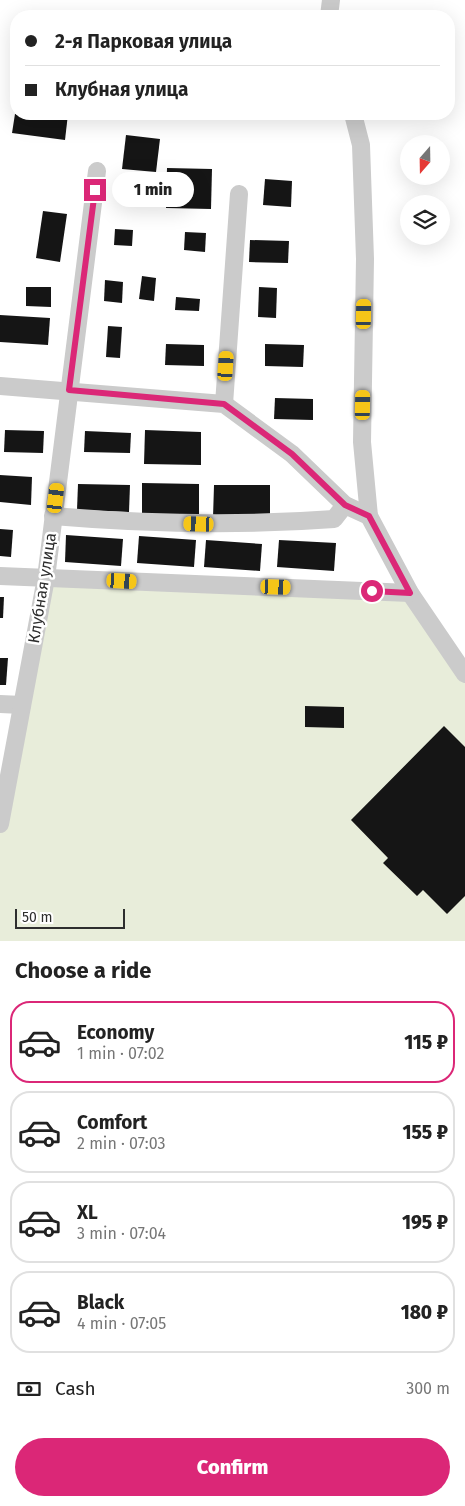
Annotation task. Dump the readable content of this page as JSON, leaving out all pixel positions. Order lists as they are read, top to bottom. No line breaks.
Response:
{"streets":{"street":["Клубная улица"]},"scale_bar":"50 m","north":"bottom","page":{"banner":["2-я Парковая улица","Клубная улица"],"bubble":"1 min","scale":"50 m","heading":"Choose a ride","list":[{"name":"Economy","note":"1 min · 07:02","value":"115 ₽"},{"name":"Comfort","note":"2 min · 07:03","value":"155 ₽"},{"name":"XL","note":"3 min · 07:04","value":"195 ₽"},{"name":"Black","note":"4 min · 07:05","value":"180 ₽"}],"pay":["Cash","300 m"],"buttons":"Confirm"}}
